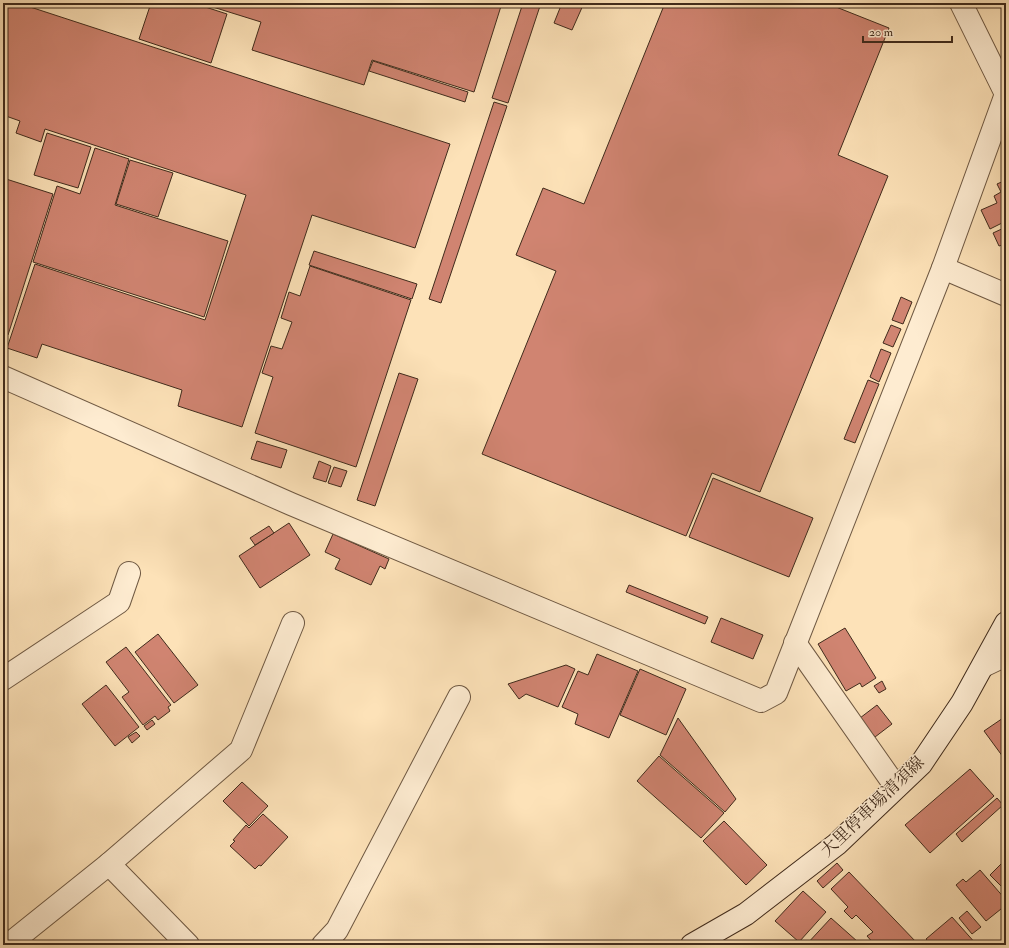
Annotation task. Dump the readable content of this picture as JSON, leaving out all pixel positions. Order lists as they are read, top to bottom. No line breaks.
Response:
{"streets":{"street":["大里停車場清須線"]},"scale_bar":"20 m"}
